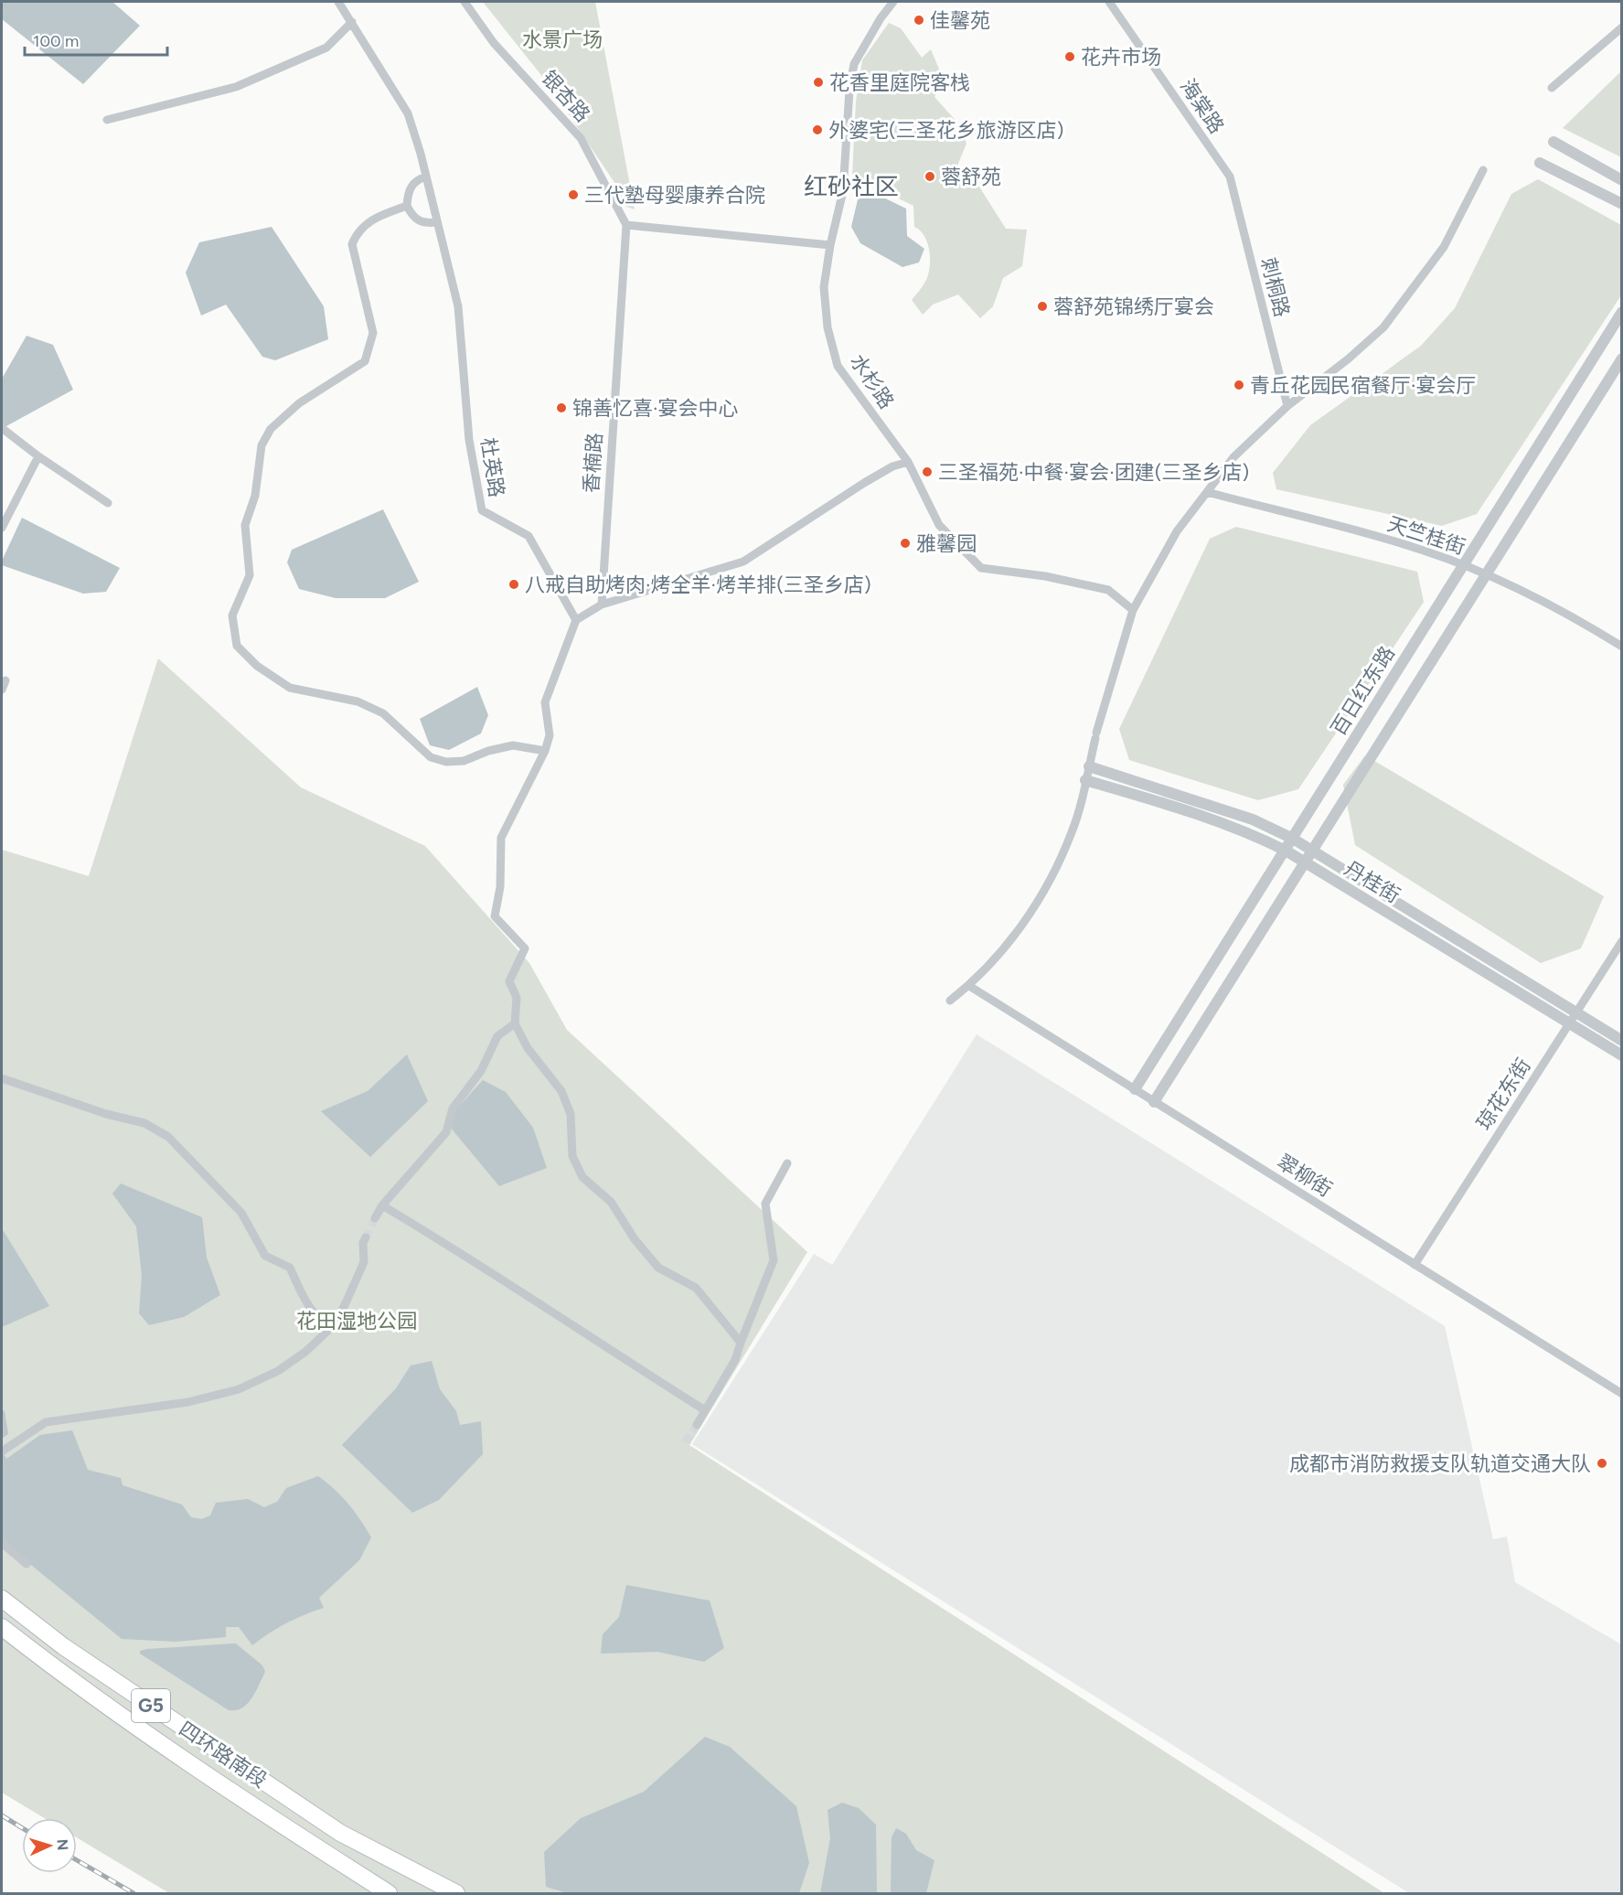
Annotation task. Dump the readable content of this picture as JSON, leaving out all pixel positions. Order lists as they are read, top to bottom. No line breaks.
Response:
{"streets":{"highway":["G5","四环路南段"],"street":["银杏路","海棠路","刺桐路","水杉路","香楠路","杜英路","天竺桂街","百日红东路","丹桂街","琼花东街","翠柳街"]},"crossings":[["银杏路","香楠路"],["海棠路","刺桐路"],["天竺桂街","百日红东路"],["百日红东路","丹桂街"],["百日红东路","翠柳街"],["丹桂街","琼花东街"],["琼花东街","翠柳街"]],"districts":["红砂社区"],"parks":["水景广场","花田湿地公园"],"places":["佳馨苑","花卉市场","花香里庭院客栈","外婆宅(三圣花乡旅游区店)","蓉舒苑","三代塾母婴康养合院","蓉舒苑锦绣厅宴会","青丘花园民宿餐厅·宴会厅","锦善忆喜·宴会中心","三圣福苑·中餐·宴会·团建(三圣乡店)","雅馨园","八戒自助烤肉·烤全羊·烤羊排(三圣乡店)","成都市消防救援支队轨道交通大队"],"scale_bar":"100 m","north":"right"}
